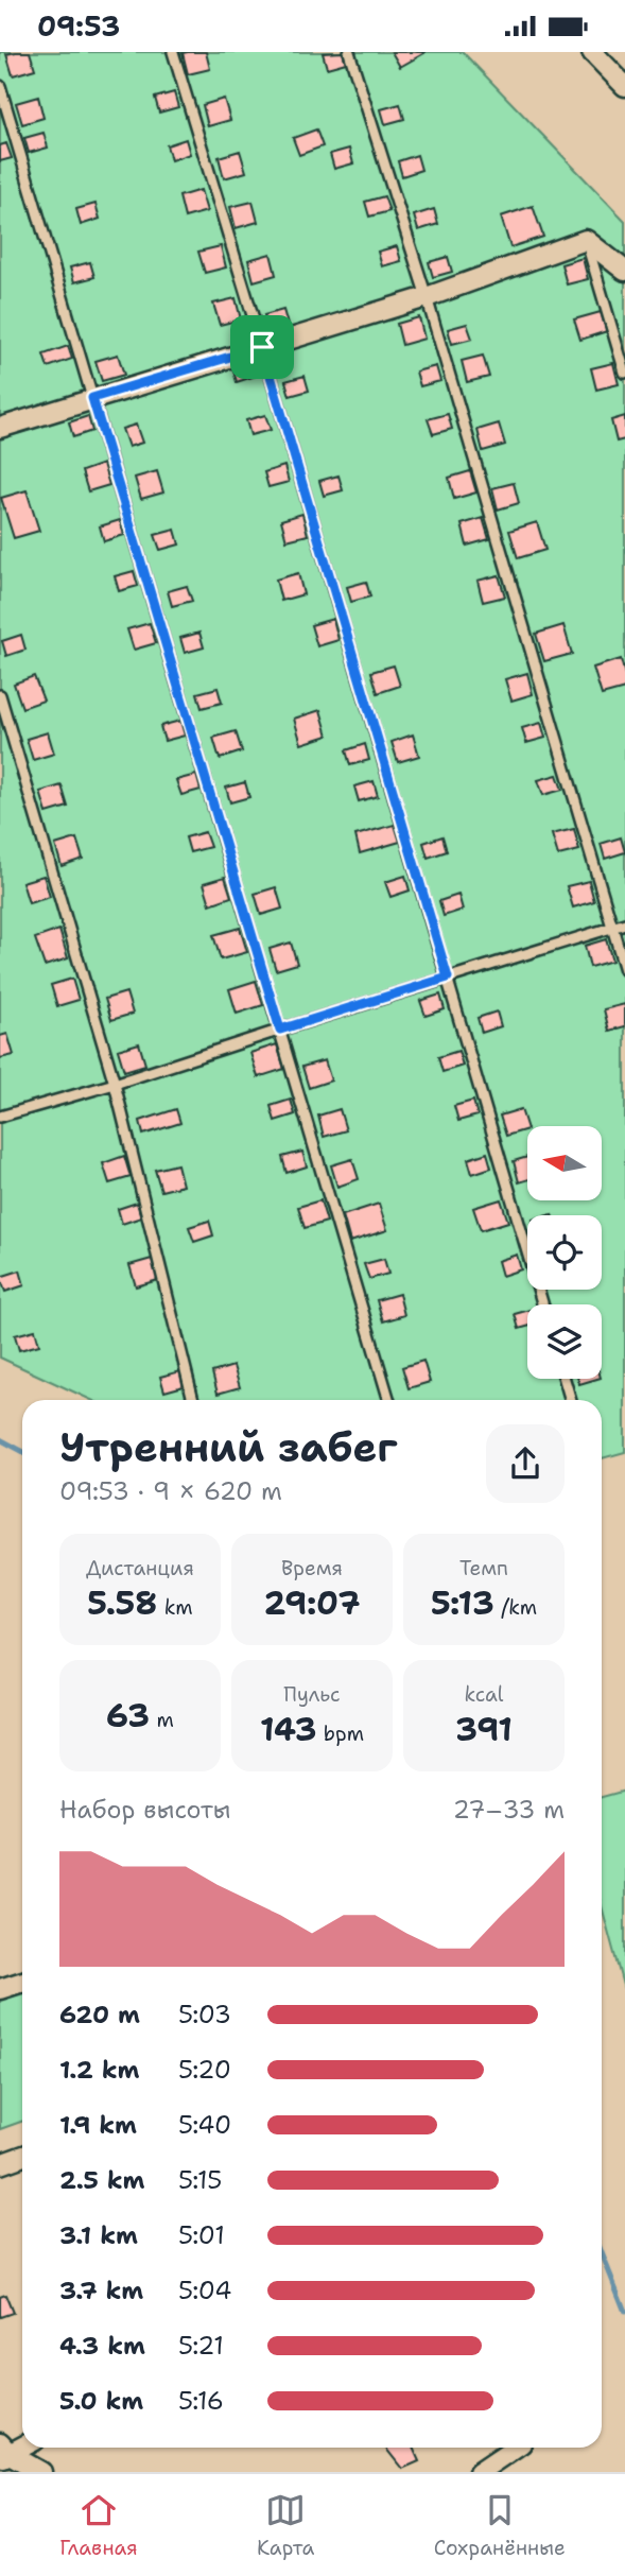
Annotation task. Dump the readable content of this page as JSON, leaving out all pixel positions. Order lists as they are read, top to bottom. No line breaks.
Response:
{"north":"left","page":{"status":"09:53","heading":["Утренний забег","09:53 · 9 × 620 m"],"stats":[["Дистанция","5.58 km"],["Время","29:07"],["Темп","5:13 /km"],["63 m"],["Пульс","143 bpm"],["kcal","391"]],"chart":["Набор высоты","27–33 m"],"list":[{"name":"620 m","note":"5:03"},{"name":"1.2 km","note":"5:20"},{"name":"1.9 km","note":"5:40"},{"name":"2.5 km","note":"5:15"},{"name":"3.1 km","note":"5:01"},{"name":"3.7 km","note":"5:04"},{"name":"4.3 km","note":"5:21"},{"name":"5.0 km","note":"5:16"}],"tabs":["Главная","Карта","Сохранённые"]}}
